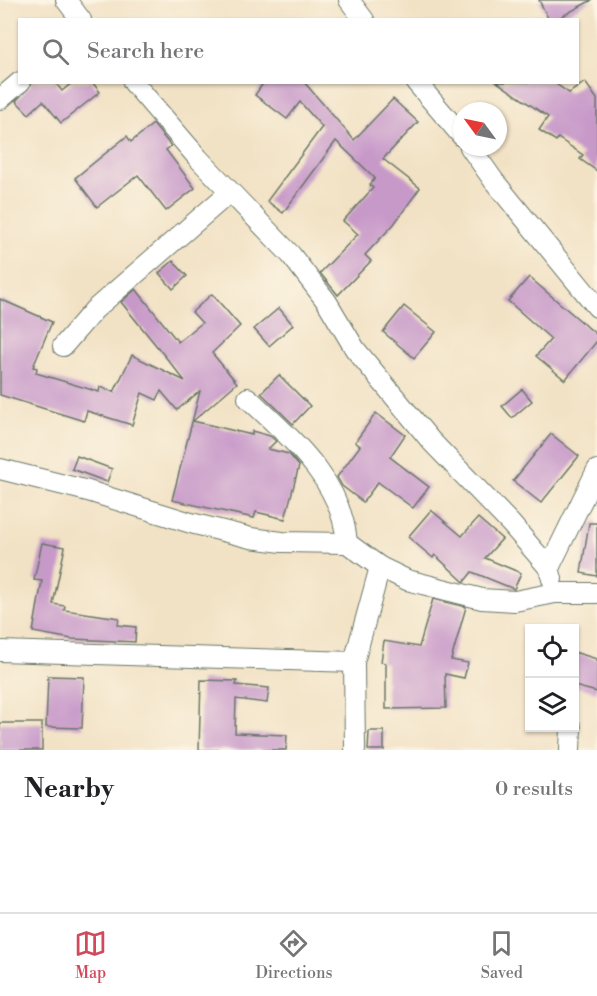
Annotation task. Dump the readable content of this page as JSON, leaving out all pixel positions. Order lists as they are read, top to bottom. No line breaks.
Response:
{"north":"top left","page":{"search":"Search here","heading":["Nearby","0 results"],"nav":["Map","Directions","Saved"]}}
